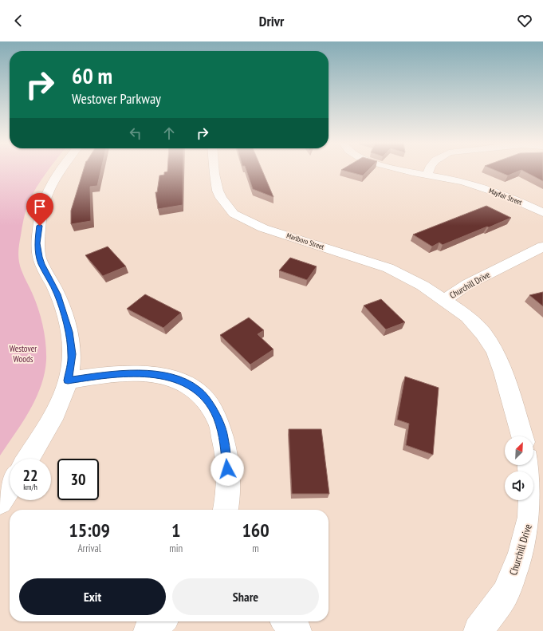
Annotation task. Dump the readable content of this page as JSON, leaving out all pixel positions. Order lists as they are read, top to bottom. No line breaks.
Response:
{"streets":{"street":["Mayfair Street","Marlboro Street","Churchill Drive"]},"crossings":[["Marlboro Street","Churchill Drive"]],"parks":["Westover Woods"],"north":"top right","page":{"header":"Drivr","turn":["60 m","Westover Parkway"],"speed":"22 km/h","limit":"30","eta":["15:09","Arrival","1","min","160","m"],"buttons":["Exit","Share"]}}
